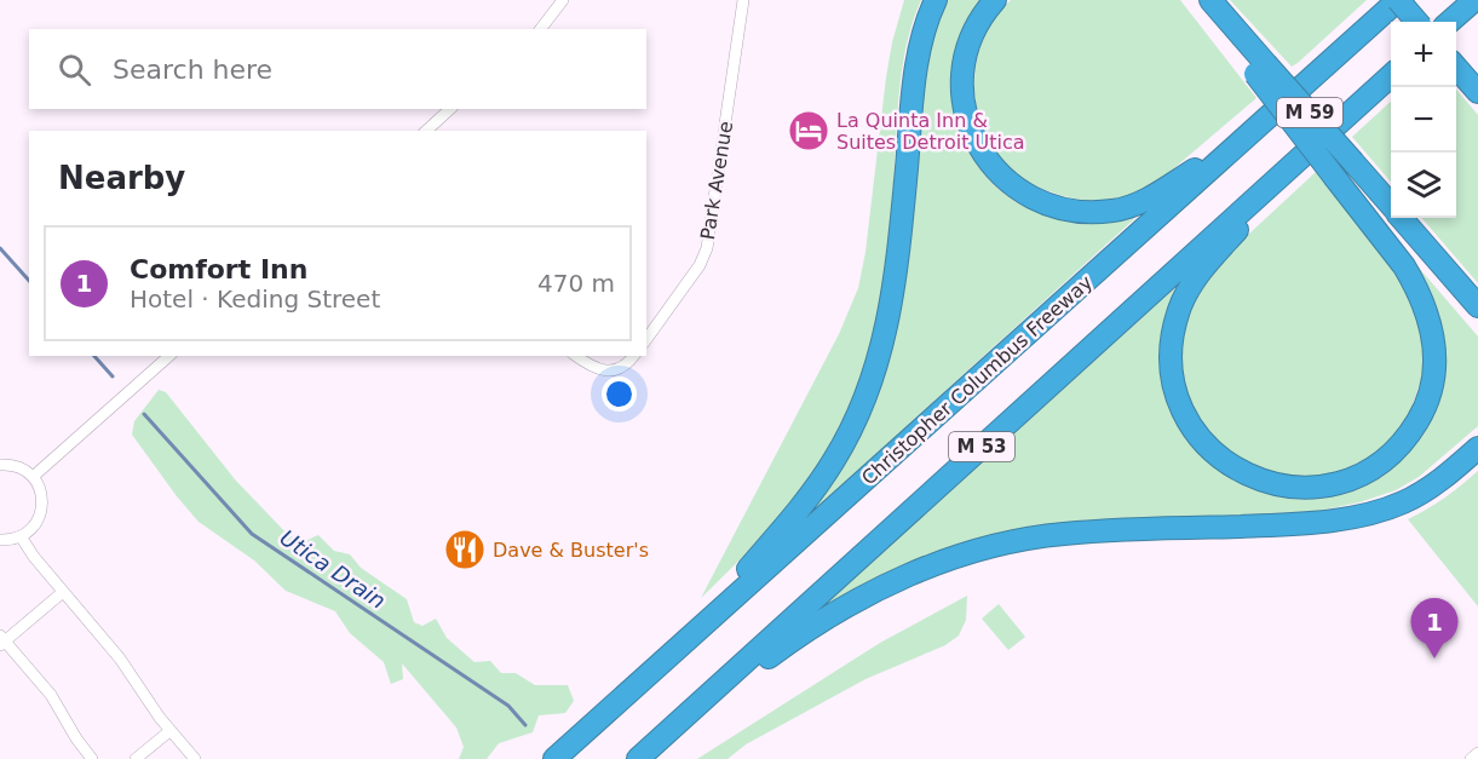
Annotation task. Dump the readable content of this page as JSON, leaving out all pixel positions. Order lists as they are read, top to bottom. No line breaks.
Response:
{"streets":{"highway":["M 59","Christopher Columbus Freeway","M 53"],"street":["Park Avenue"]},"water":["Utica Drain"],"places":{"hotel":["La Quinta Inn & Suites Detroit Utica"],"restaurant":["Dave & Buster's"]},"page":{"map_buttons":["+","−"],"search":"Search here","heading":"Nearby","list":[{"mark":"1","name":"Comfort Inn","note":"Hotel · Keding Street","value":"470 m"}],"pins":"1"}}
